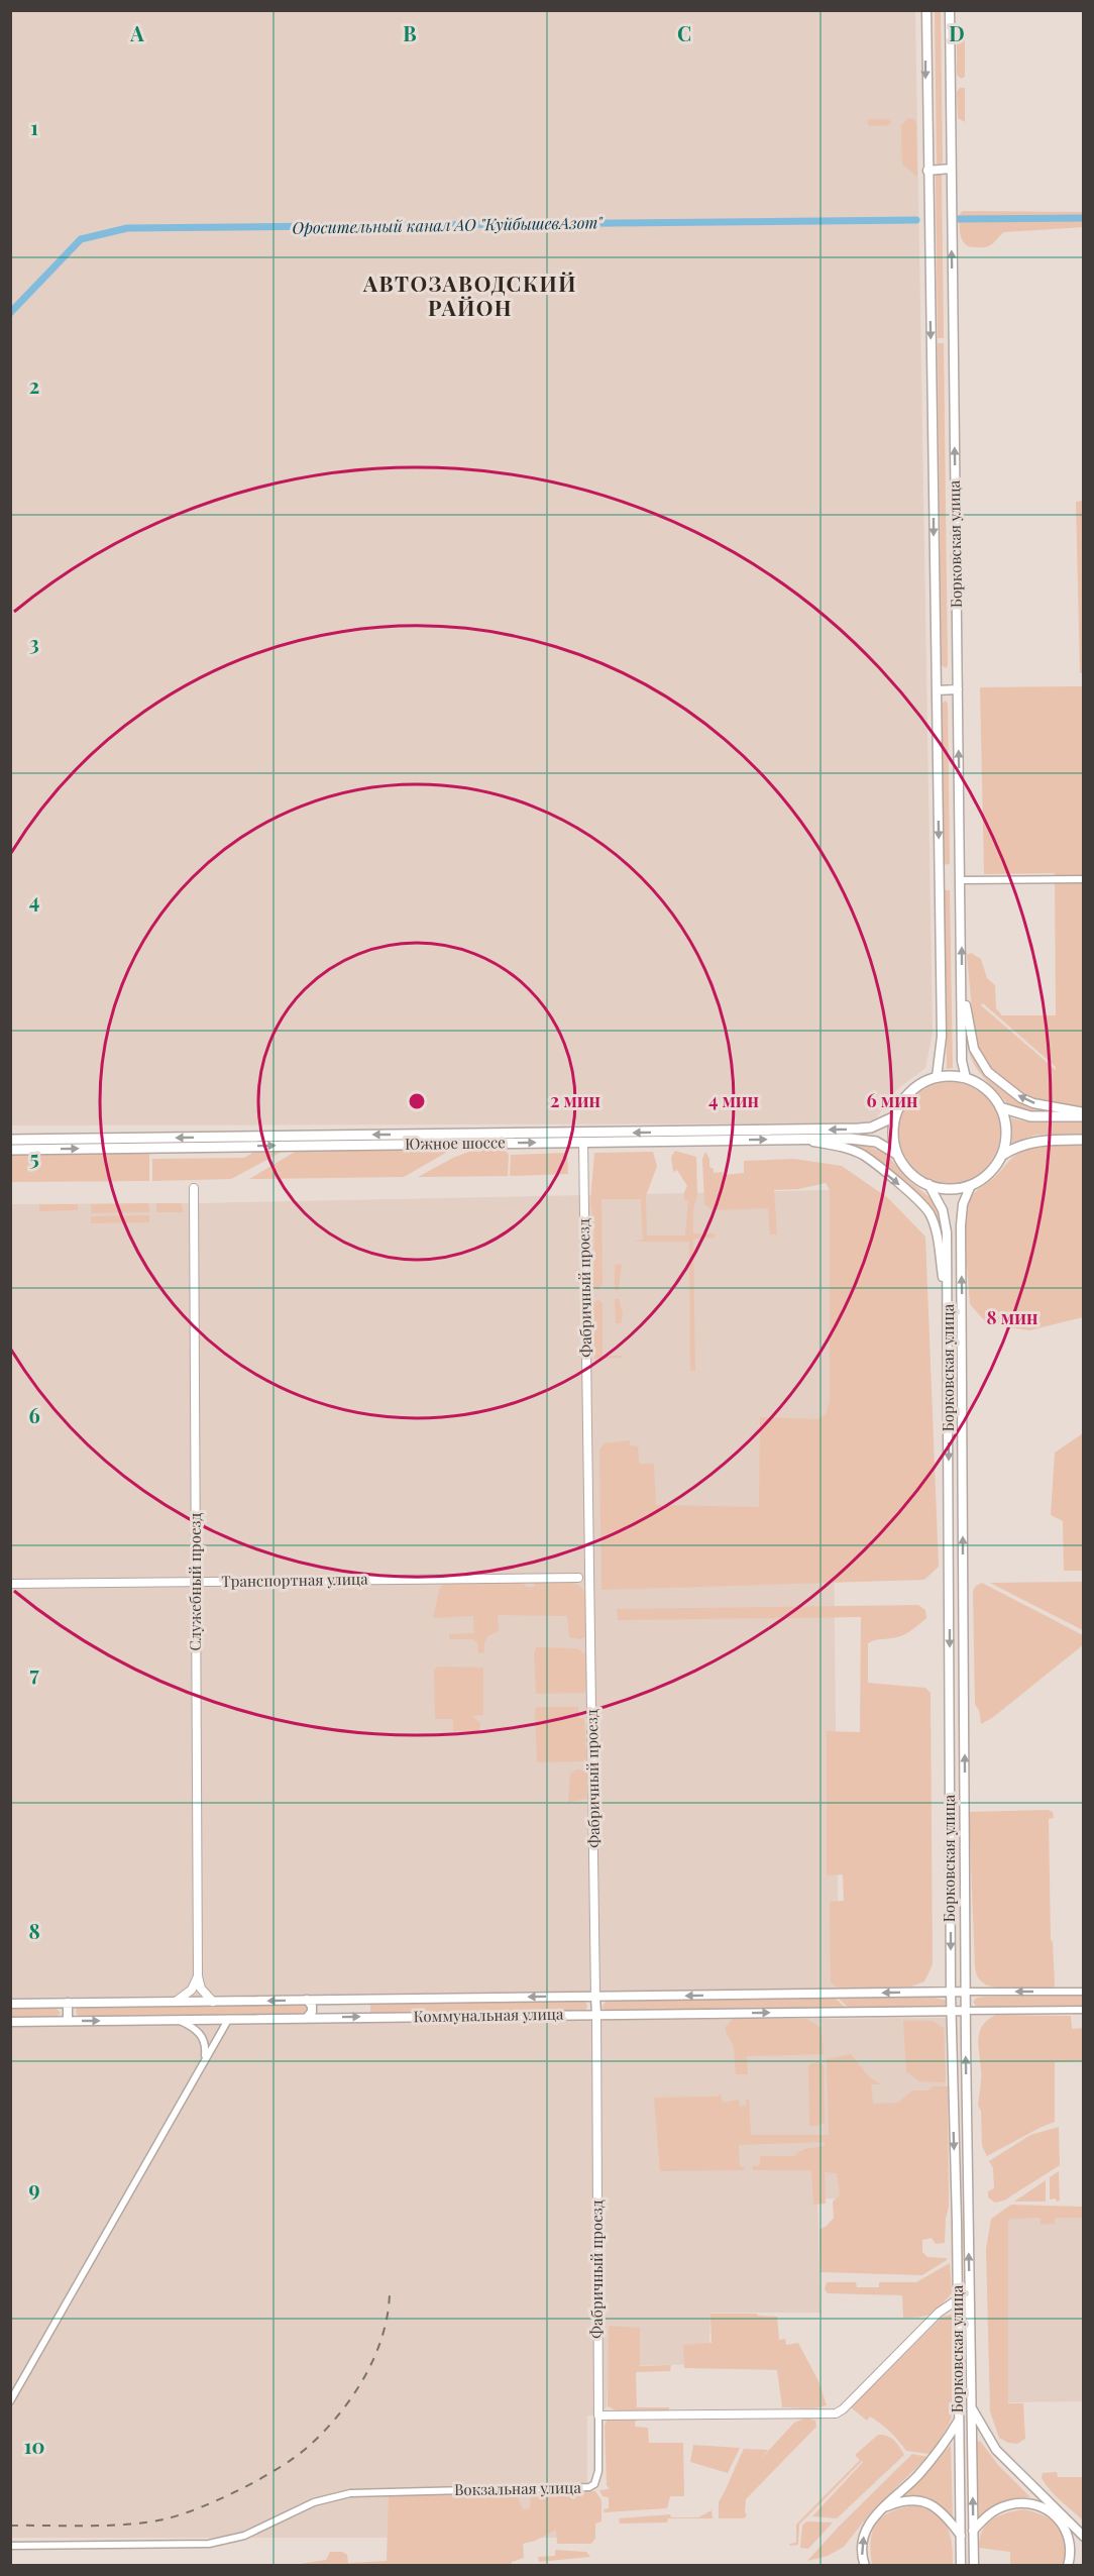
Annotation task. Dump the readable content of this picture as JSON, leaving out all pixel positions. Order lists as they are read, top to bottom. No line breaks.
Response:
{"streets":{"main road":["Борковская улица","Южное шоссе","Фабричный проезд","Коммунальная улица"],"street":["Транспортная улица","Служебный проезд","Вокзальная улица"]},"crossings":[["Борковская улица","Южное шоссе"],["Борковская улица","Коммунальная улица"],["Южное шоссе","Фабричный проезд"],["Фабричный проезд","Коммунальная улица"],["Фабричный проезд","Вокзальная улица"],["Транспортная улица","Служебный проезд"]],"districts":["АВТОЗАВОДСКИЙ РАЙОН"],"water":["Оросительный канал АО \"КуйбышевАзот\""],"grid":{"columns":["A","B","C","D"],"rows":["1","2","3","4","5","6","7","8","9","10"]},"rings":["2 мин","4 мин","6 мин","8 мин"]}
